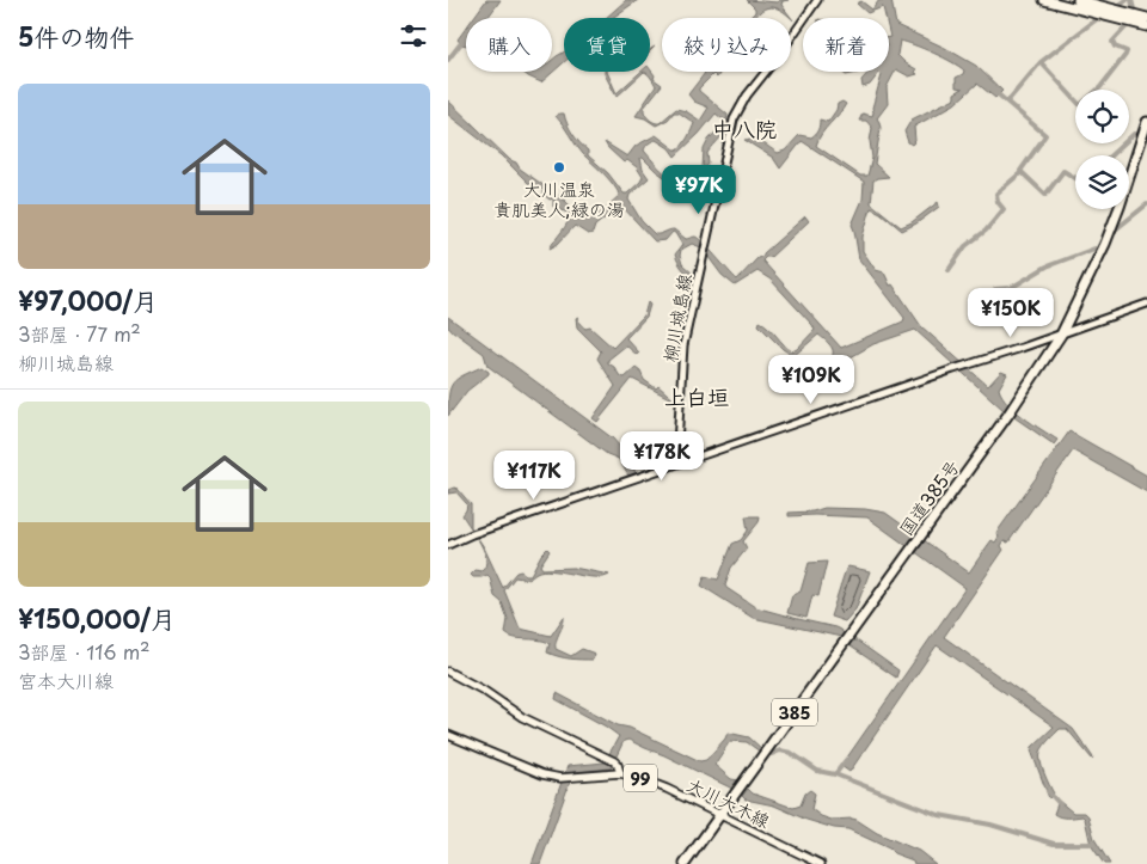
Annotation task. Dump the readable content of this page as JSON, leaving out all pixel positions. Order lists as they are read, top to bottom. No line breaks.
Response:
{"streets":{"highway":["国道385号","385"],"main road":["柳川城島線","99","大川大木線"]},"crossings":[["国道385号","大川大木線"],["99","大川大木線"]],"districts":["中八院","上白垣"],"places":["大川温泉 貴肌美人;緑の湯"],"page":{"heading":"5件の物件","chip":["購入","賃貸","絞り込み","新着"],"list":[{"name":"¥97,000/月","note":"3部屋 · 77 m² · 柳川城島線"},{"name":"¥150,000/月","note":"3部屋 · 116 m² · 宮本大川線"}],"price":["¥97K","¥150K","¥109K","¥178K","¥117K"]}}
